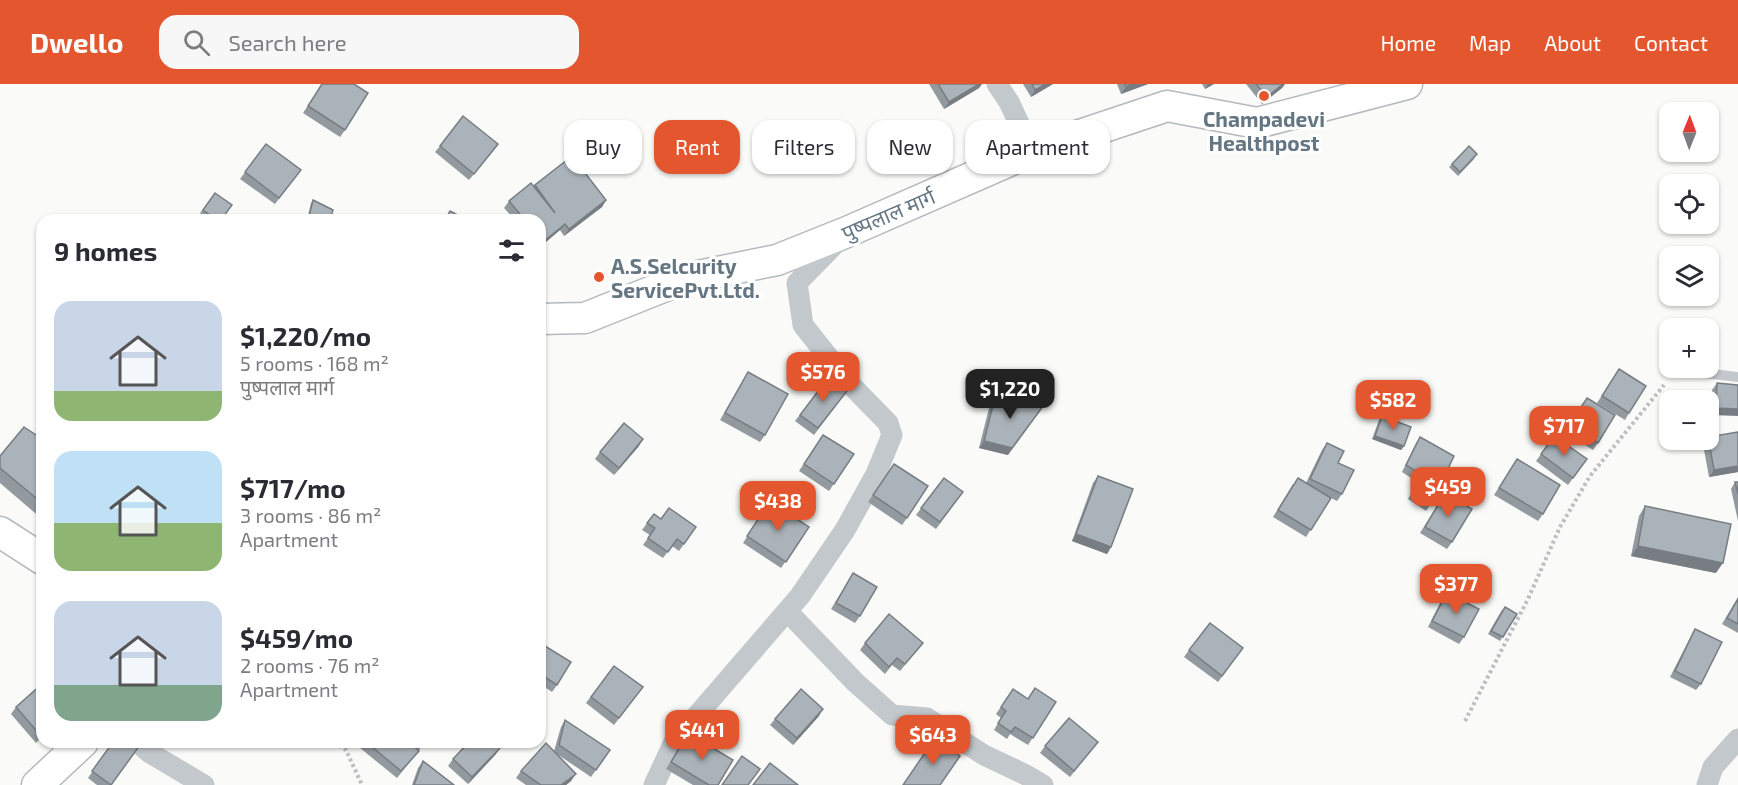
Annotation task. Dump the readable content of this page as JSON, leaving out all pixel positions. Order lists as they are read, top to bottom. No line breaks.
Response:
{"streets":{"street":["पुष्पलाल मार्ग"]},"places":["Champadevi Healthpost","A.S.Selcurity ServicePvt.Ltd."],"north":"top","page":{"header":"Dwello","search":"Search here","nav":["Home","Map","About","Contact"],"map_buttons":["+","−"],"chip":["Buy","Rent","Filters","New","Apartment"],"heading":"9 homes","list":[{"name":"$1,220/mo","note":"5 rooms · 168 m² · पुष्पलाल मार्ग"},{"name":"$717/mo","note":"3 rooms · 86 m² · Apartment"},{"name":"$459/mo","note":"2 rooms · 76 m² · Apartment"}],"price":["$576","$1,220","$582","$717","$459","$438","$377","$441","$643"]}}
